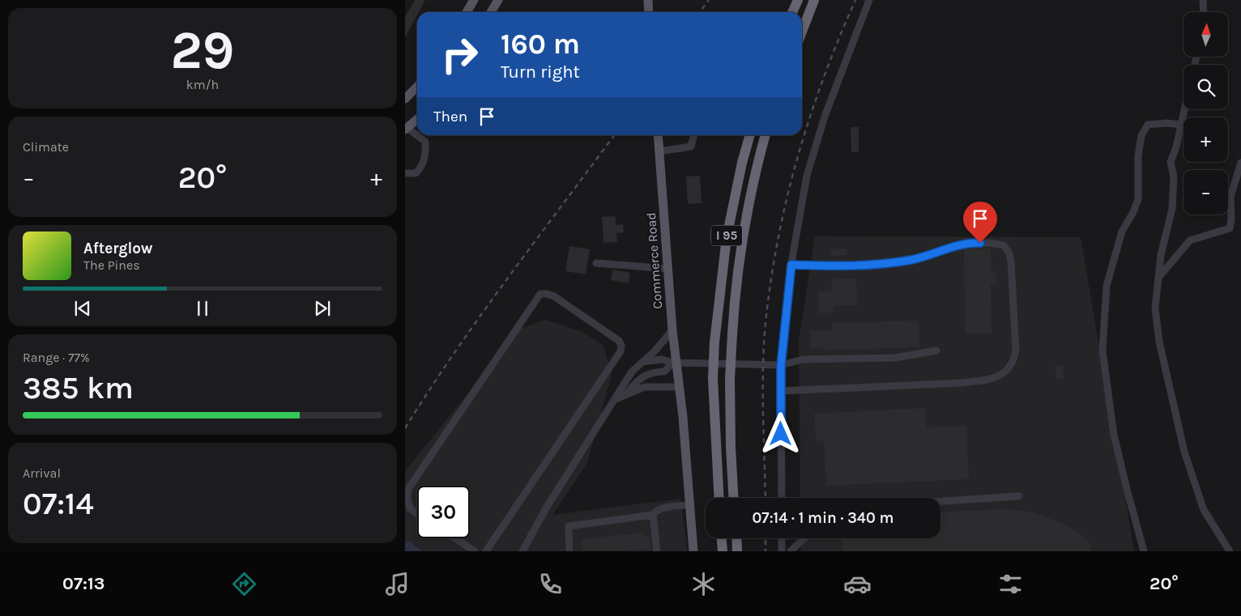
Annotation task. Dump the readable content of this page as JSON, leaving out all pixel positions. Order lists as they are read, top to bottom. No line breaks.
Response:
{"streets":{"highway":["I 95"],"main road":["Commerce Road"]},"north":"top","page":{"tile":[["29","km/h"],"Climate",["Range · 77%","385 km"],["Arrival","07:14"]],"map_buttons":["+","−"],"turn":["160 m","Turn right"],"then":"Then","heat":["−","20°","+"],"song":["Afterglow","The Pines"],"limit":"30","trip":"07:14 · 1 min · 340 m","tabs":["07:13","20°"]}}
